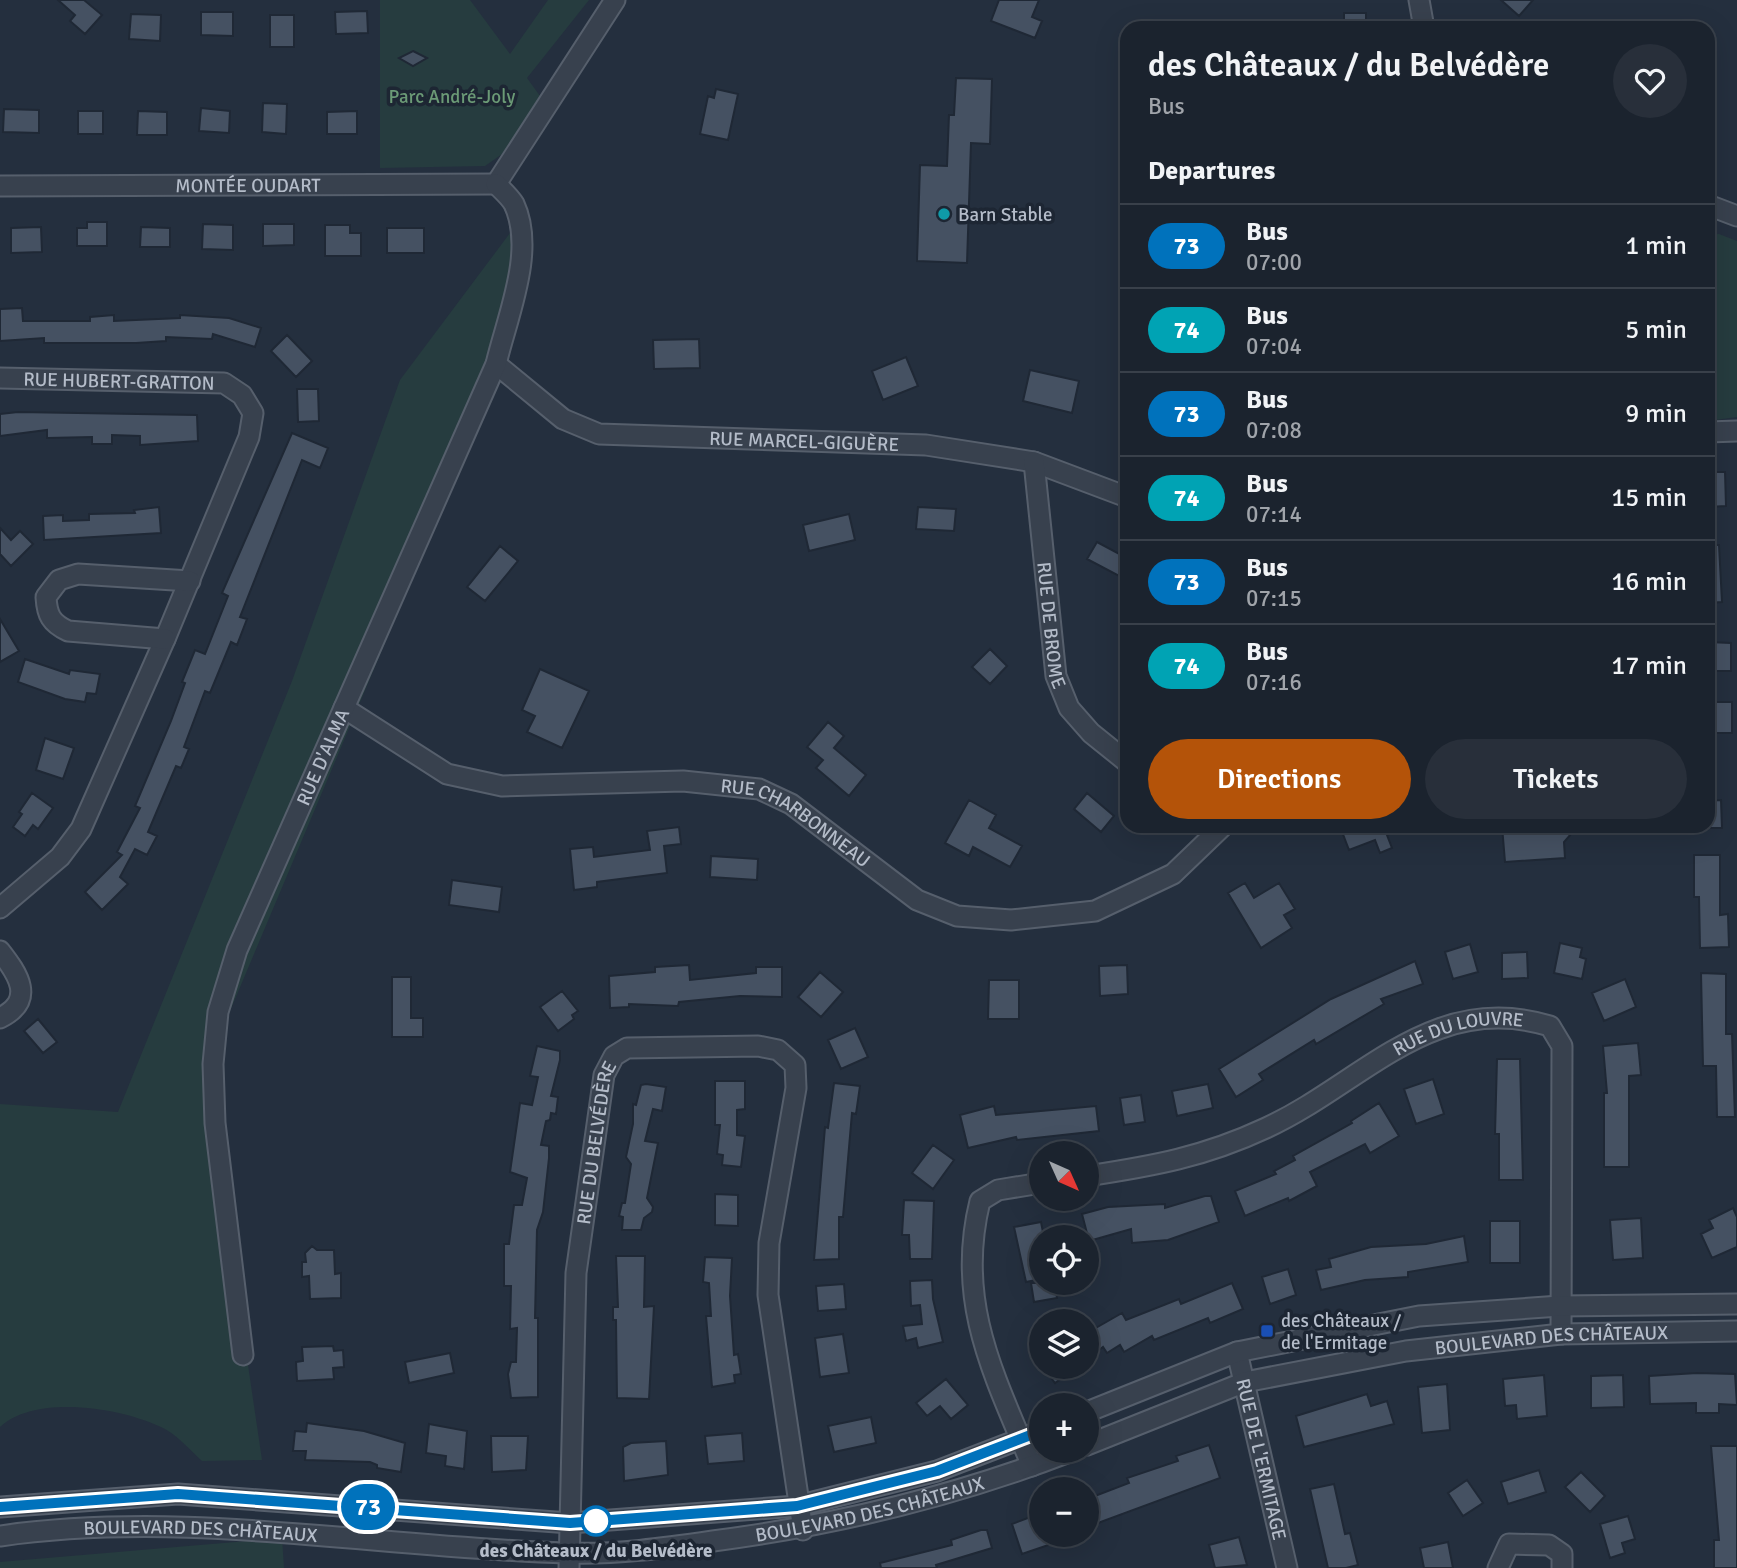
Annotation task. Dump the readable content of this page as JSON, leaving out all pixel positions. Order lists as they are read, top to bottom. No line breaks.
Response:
{"streets":{"street":["MONTÉE OUDART","RUE HUBERT-GRATTON","RUE MARCEL-GIGUÈRE","RUE DE BROME","RUE D'ALMA","RUE CHARBONNEAU","RUE DU LOUVRE","RUE DU BELVÉDÈRE","BOULEVARD DES CHÂTEAUX","RUE DE L'ERMITAGE"]},"crossings":[["MONTÉE OUDART","RUE D'ALMA"],["RUE MARCEL-GIGUÈRE","RUE DE BROME"],["RUE MARCEL-GIGUÈRE","RUE D'ALMA"],["RUE D'ALMA","RUE CHARBONNEAU"],["RUE DU LOUVRE","BOULEVARD DES CHÂTEAUX"],["RUE DU BELVÉDÈRE","BOULEVARD DES CHÂTEAUX"],["BOULEVARD DES CHÂTEAUX","RUE DE L'ERMITAGE"]],"parks":["Parc André-Joly"],"places":{"other":["Barn Stable","des Châteaux / du Belvédère"],"transit":["des Châteaux / de l'Ermitage"]},"lines":["bus line 73"],"north":"bottom right","page":{"on_map":"73","heading":[["des Châteaux / du Belvédère","Bus"],"Departures"],"list":[{"mark":"73","name":"Bus","note":"07:00","value":"1 min"},{"mark":"74","name":"Bus","note":"07:04","value":"5 min"},{"mark":"73","name":"Bus","note":"07:08","value":"9 min"},{"mark":"74","name":"Bus","note":"07:14","value":"15 min"},{"mark":"73","name":"Bus","note":"07:15","value":"16 min"},{"mark":"74","name":"Bus","note":"07:16","value":"17 min"}],"buttons":["Directions","Tickets"],"map_buttons":["+","−"]}}
